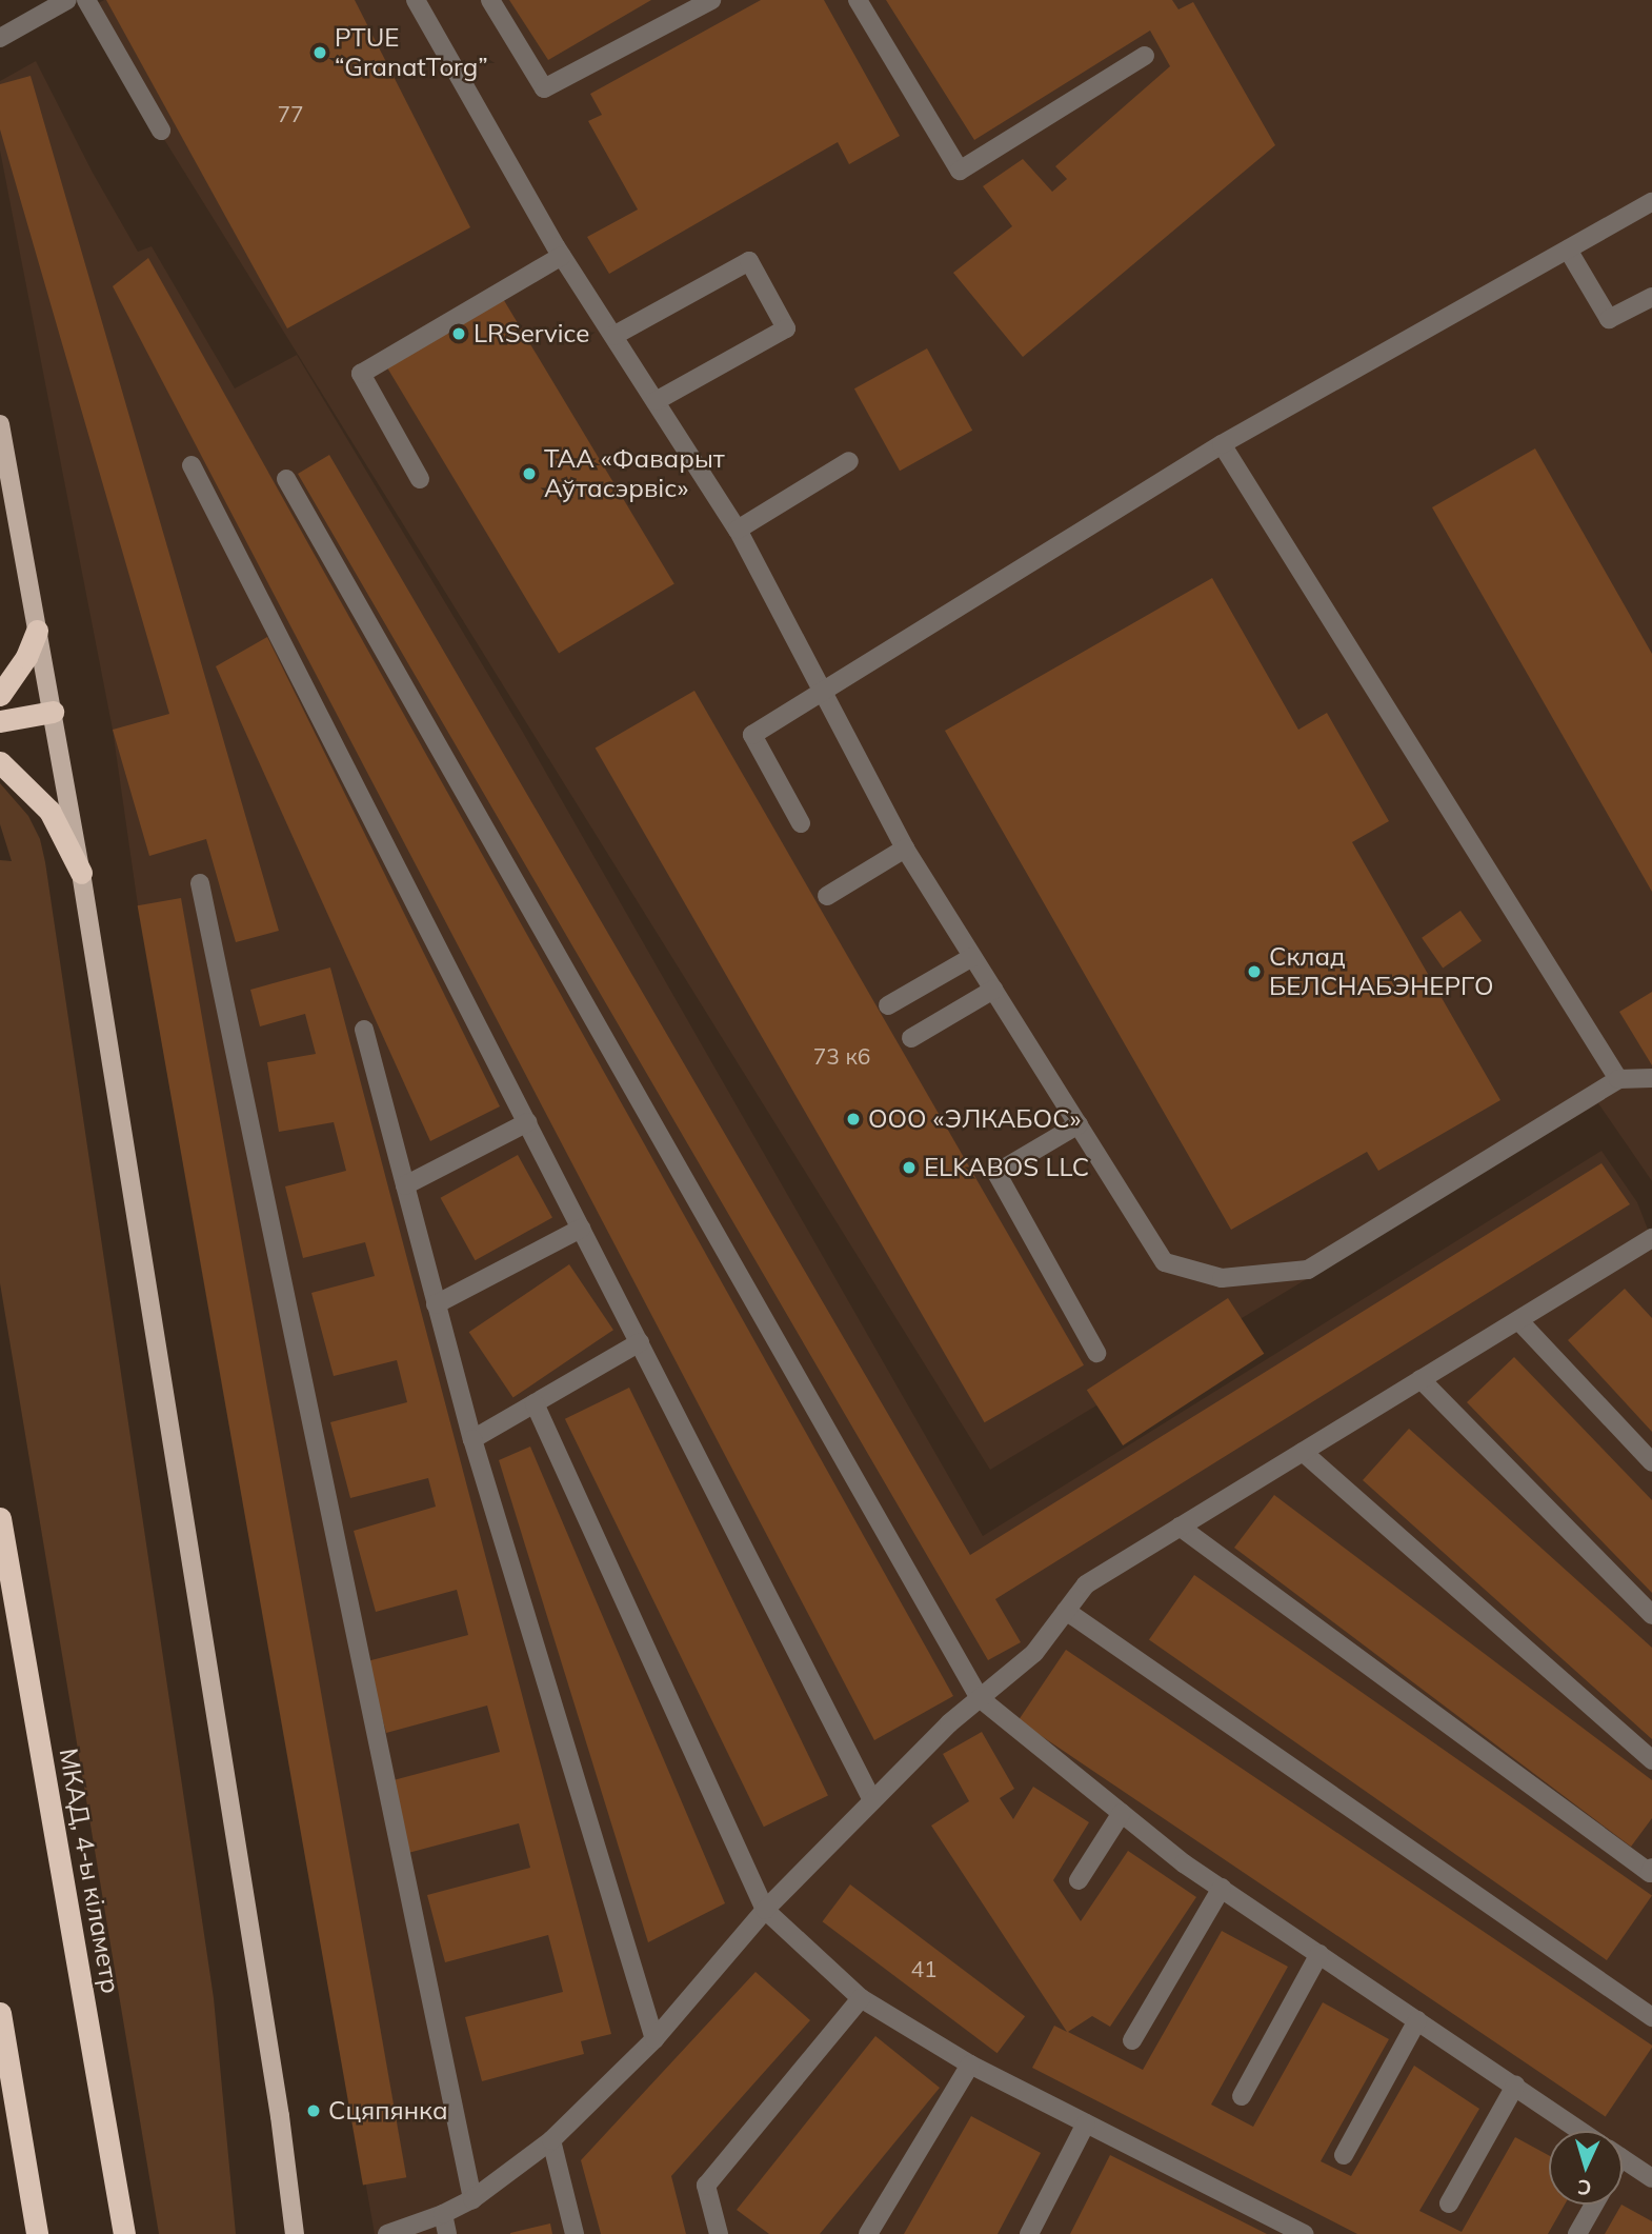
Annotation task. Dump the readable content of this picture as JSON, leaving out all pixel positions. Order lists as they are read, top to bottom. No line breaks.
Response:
{"streets":{"highway":["МКАД, 4-ы кіламетр"]},"places":["PTUE “GranatTorg”","LRService","ТАА «Фаварыт Аўтасэрвіс»","Склад БЕЛСНАБЭНЕРГО","ООО «ЭЛКАБОС»","ELKABOS LLC","Сцяпянка"],"house_numbers":["77","73 к6","41"],"north":"bottom"}
